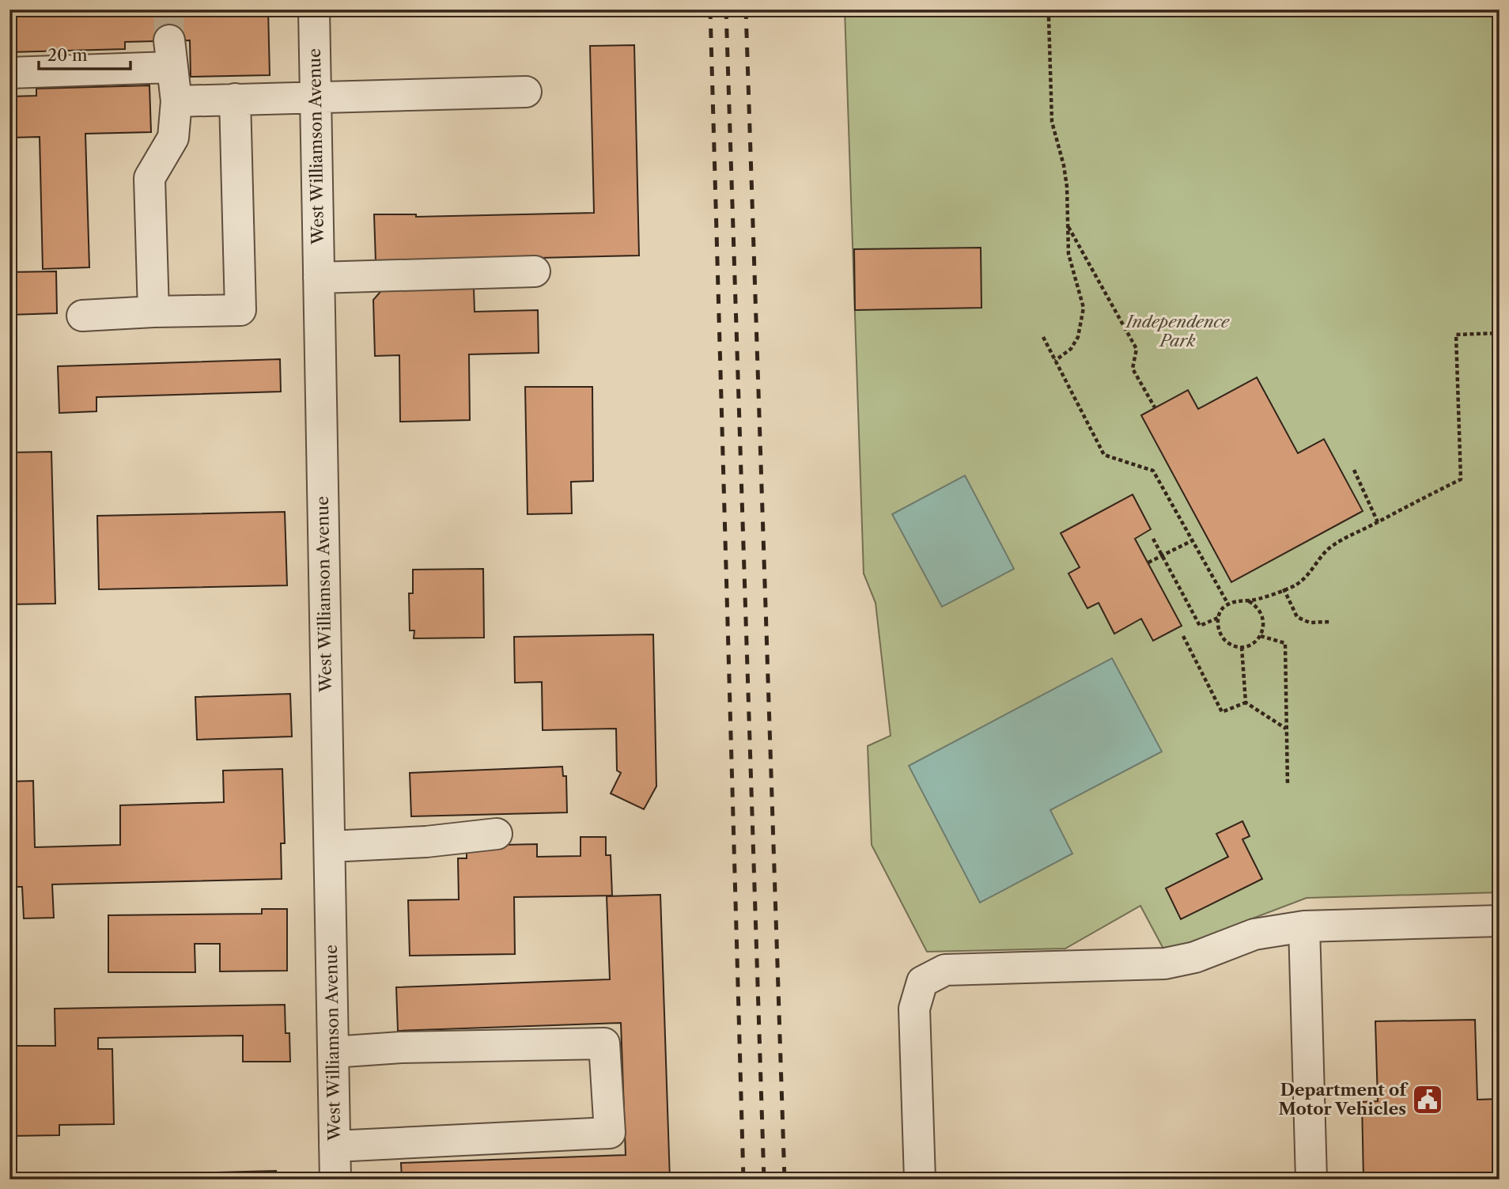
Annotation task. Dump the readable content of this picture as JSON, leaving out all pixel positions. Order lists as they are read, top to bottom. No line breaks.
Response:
{"streets":{"street":["West Williamson Avenue"]},"parks":["Independence Park"],"places":{"public building":["Department of Motor Vehicles"]},"scale_bar":"20 m"}
